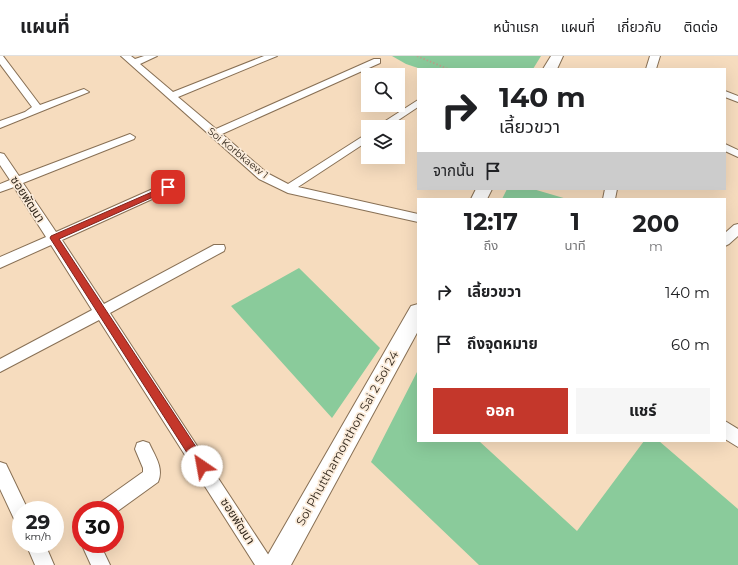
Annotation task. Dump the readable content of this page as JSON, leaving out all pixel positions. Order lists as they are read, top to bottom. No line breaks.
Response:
{"streets":{"street":["Soi Korbkaew 1","ซอยพัฒนา","Soi Phutthamonthon Sai 2 Soi 24"]},"page":{"header":"แผนที่","nav":["หน้าแรก","แผนที่","เกี่ยวกับ","ติดต่อ"],"turn":["140 m","เลี้ยวขวา"],"then":"จากนั้น","eta":["12:17","ถึง","1","นาที","200","m"],"list":[{"name":"เลี้ยวขวา","value":"140 m"},{"name":"ถึงจุดหมาย","value":"60 m"}],"buttons":["ออก","แชร์"],"speed":"29 km/h","limit":"30"}}
